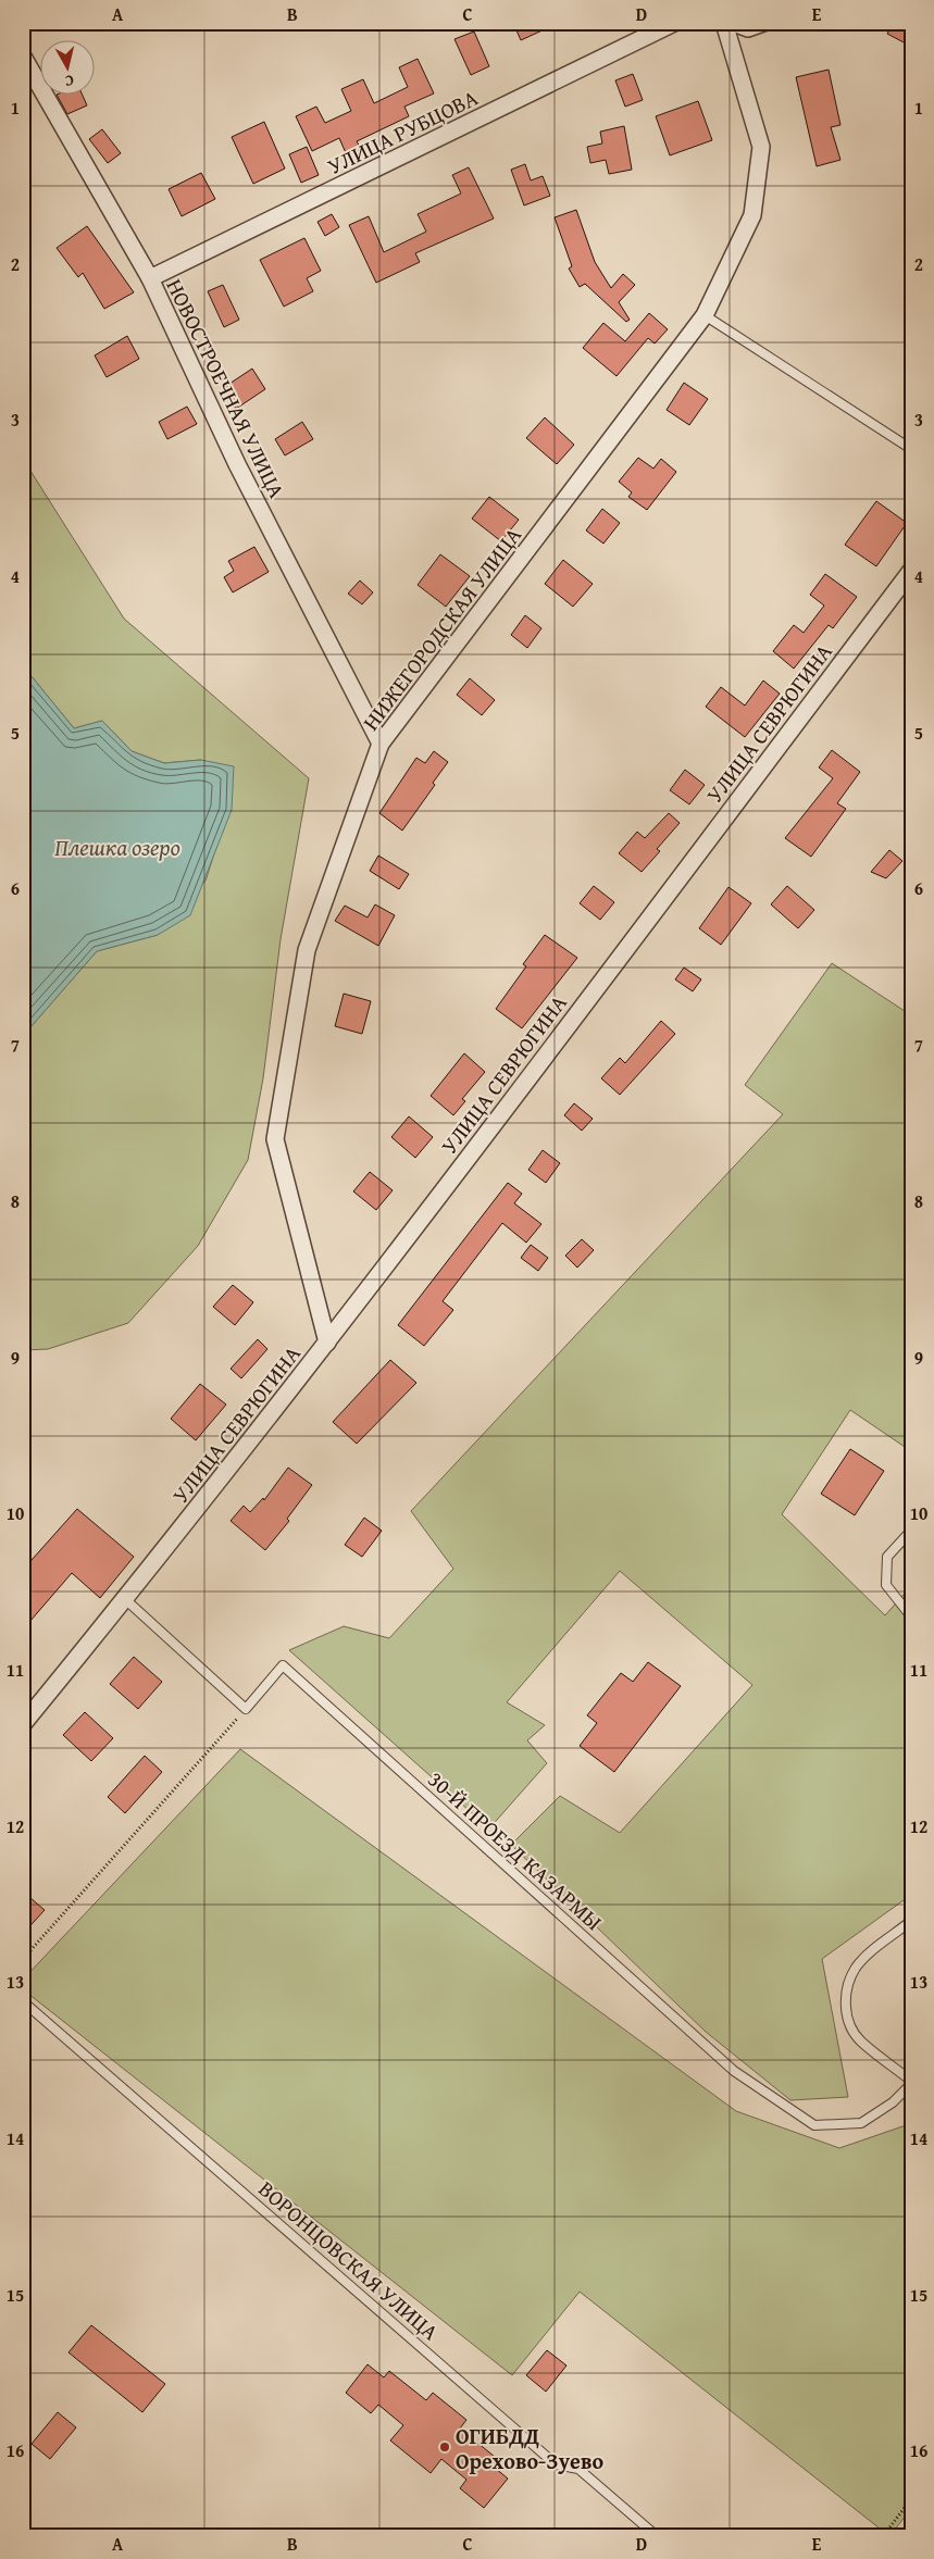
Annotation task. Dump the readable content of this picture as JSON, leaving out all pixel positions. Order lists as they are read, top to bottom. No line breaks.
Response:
{"streets":{"street":["УЛИЦА РУБЦОВА","НОВОСТРОЕЧНАЯ УЛИЦА","НИЖЕГОРОДСКАЯ УЛИЦА","УЛИЦА СЕВРЮГИНА"],"lane":["30-Й ПРОЕЗД КАЗАРМЫ","ВОРОНЦОВСКАЯ УЛИЦА"]},"crossings":[["УЛИЦА РУБЦОВА","НОВОСТРОЕЧНАЯ УЛИЦА"],["НОВОСТРОЕЧНАЯ УЛИЦА","НИЖЕГОРОДСКАЯ УЛИЦА"],["НИЖЕГОРОДСКАЯ УЛИЦА","УЛИЦА СЕВРЮГИНА"]],"water":["Плешка озеро"],"places":["ОГИБДД Орехово-Зуево"],"north":"bottom","grid":{"columns":["A","B","C","D","E"],"rows":["1","2","3","4","5","6","7","8","9","10","11","12","13","14","15","16"]}}
